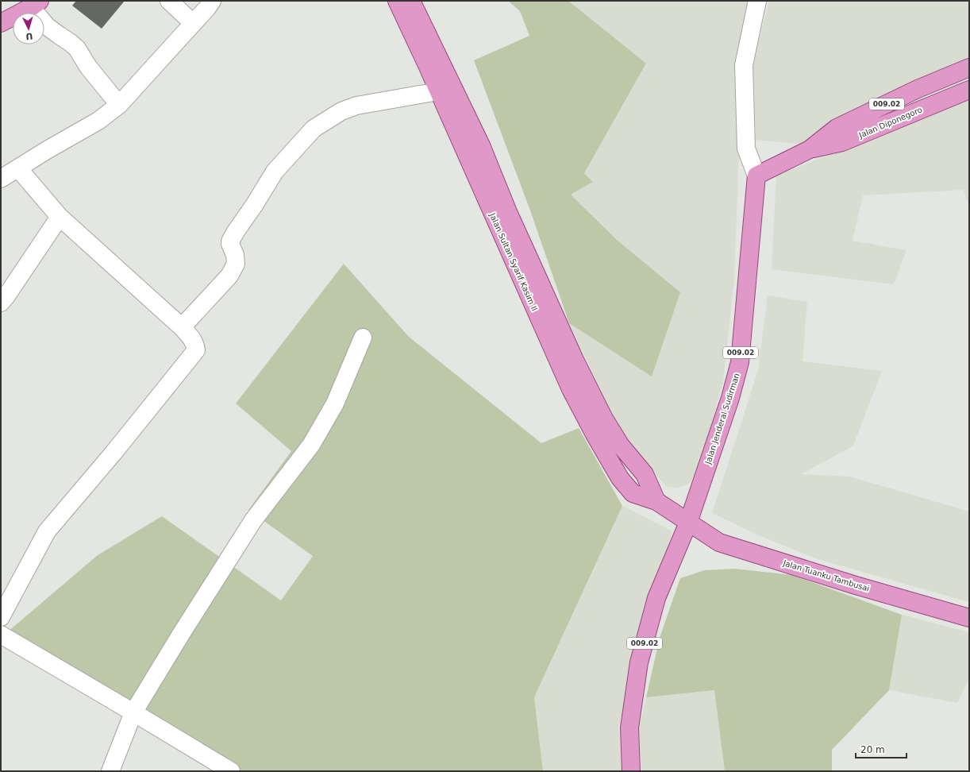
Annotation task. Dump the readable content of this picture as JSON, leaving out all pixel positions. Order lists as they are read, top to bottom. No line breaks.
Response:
{"streets":{"main road":["009.02","Jalan Diponegoro","Jalan Sultan Syarif Kasim II","Jalan Jenderal Sudirman","Jalan Tuanku Tambusai"]},"crossings":[["Jalan Diponegoro","Jalan Jenderal Sudirman"],["Jalan Sultan Syarif Kasim II","Jalan Jenderal Sudirman"],["Jalan Sultan Syarif Kasim II","Jalan Tuanku Tambusai"],["Jalan Jenderal Sudirman","Jalan Tuanku Tambusai"]],"scale_bar":"20 m","north":"bottom"}
